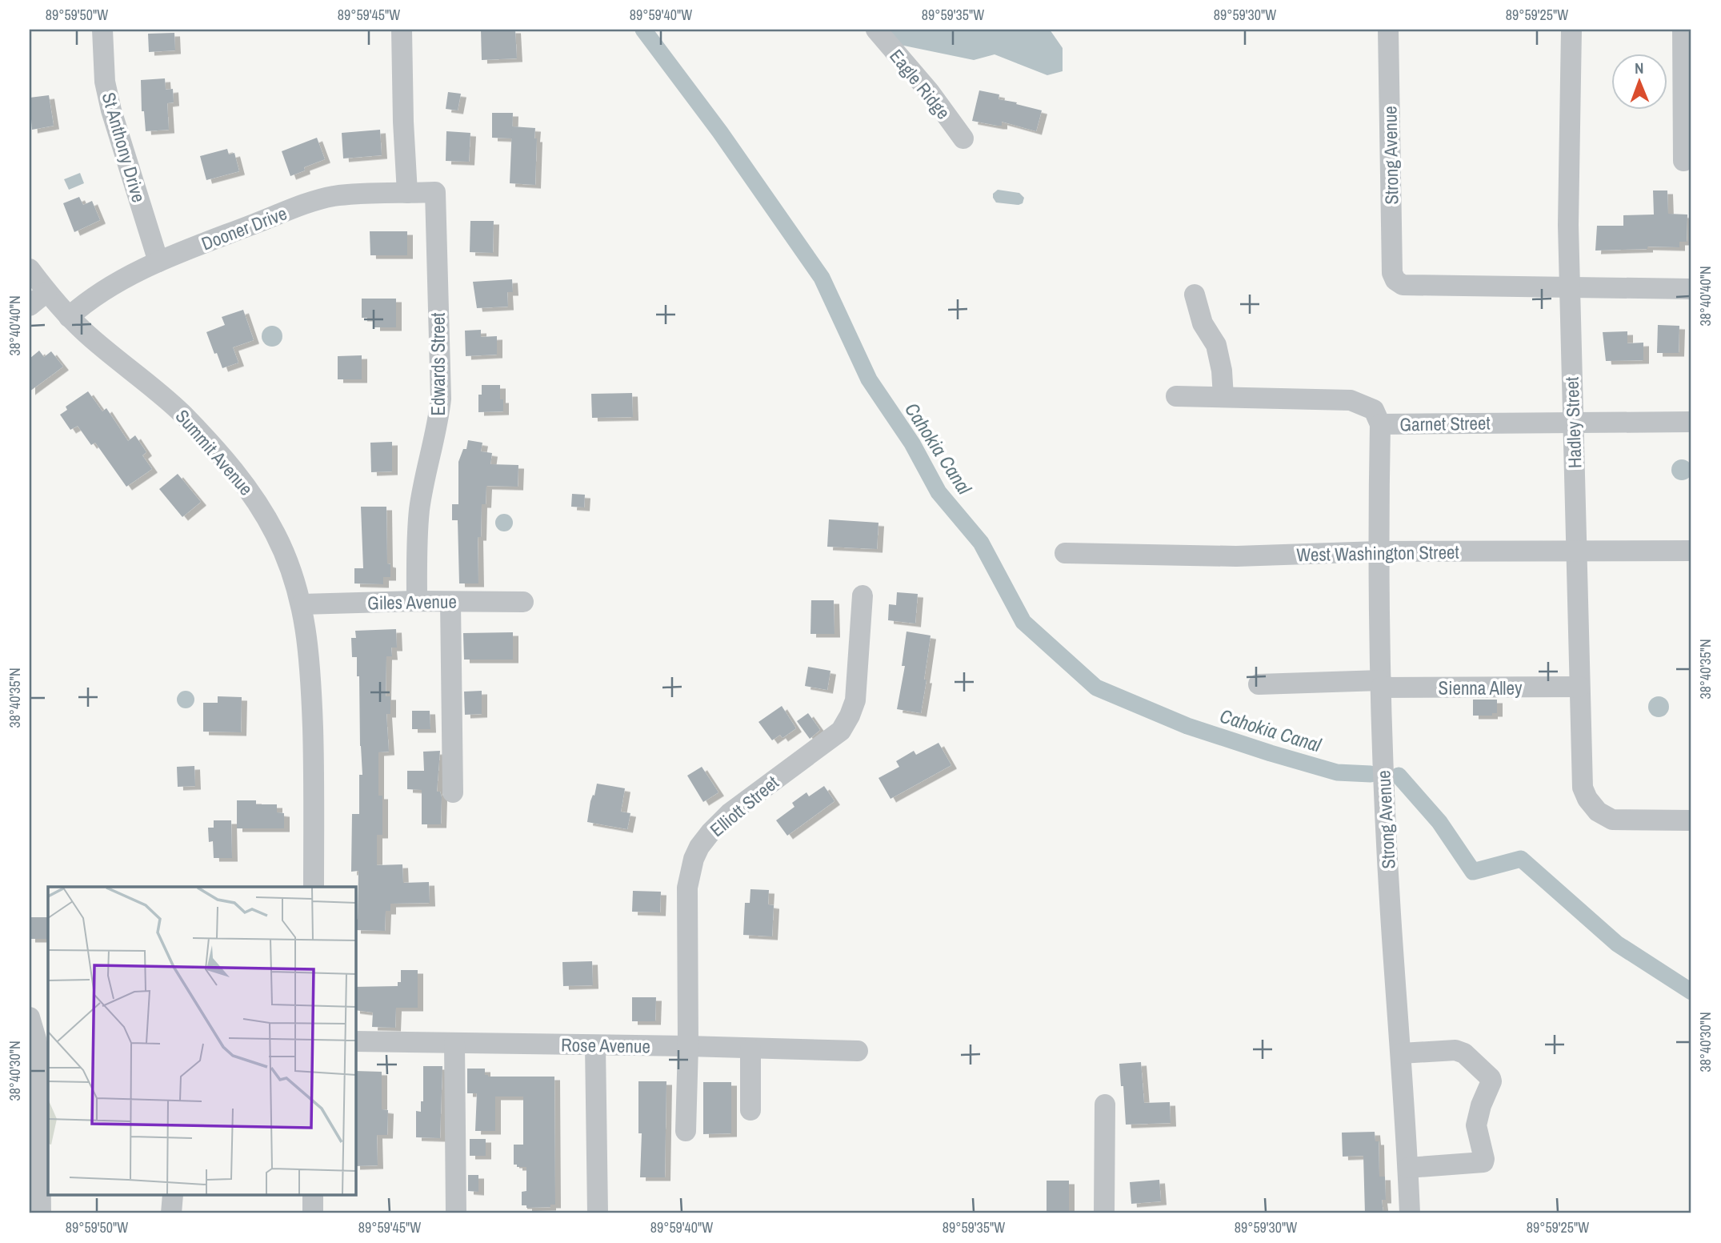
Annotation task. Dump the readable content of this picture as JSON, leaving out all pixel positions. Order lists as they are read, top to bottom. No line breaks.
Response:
{"streets":{"street":["Eagle Ridge","St Anthony Drive","Strong Avenue","Dooner Drive","Edwards Street","Hadley Street","Garnet Street","Summit Avenue","West Washington Street","Giles Avenue","Sienna Alley","Elliott Street","Rose Avenue"]},"crossings":[["St Anthony Drive","Dooner Drive"],["Strong Avenue","Hadley Street"],["Strong Avenue","Garnet Street"],["Strong Avenue","West Washington Street"],["Strong Avenue","Sienna Alley"],["Dooner Drive","Edwards Street"],["Dooner Drive","Summit Avenue"],["Edwards Street","Giles Avenue"],["Hadley Street","Garnet Street"],["Hadley Street","West Washington Street"],["Hadley Street","Sienna Alley"],["Summit Avenue","Giles Avenue"],["Elliott Street","Rose Avenue"]],"water":["Cahokia Canal"],"north":"top","coordinates":["89°59'50\"W","89°59'45\"W","89°59'40\"W","89°59'35\"W","89°59'30\"W","89°59'25\"W","38°40'40\"N","38°40'35\"N","38°40'30\"N"]}
